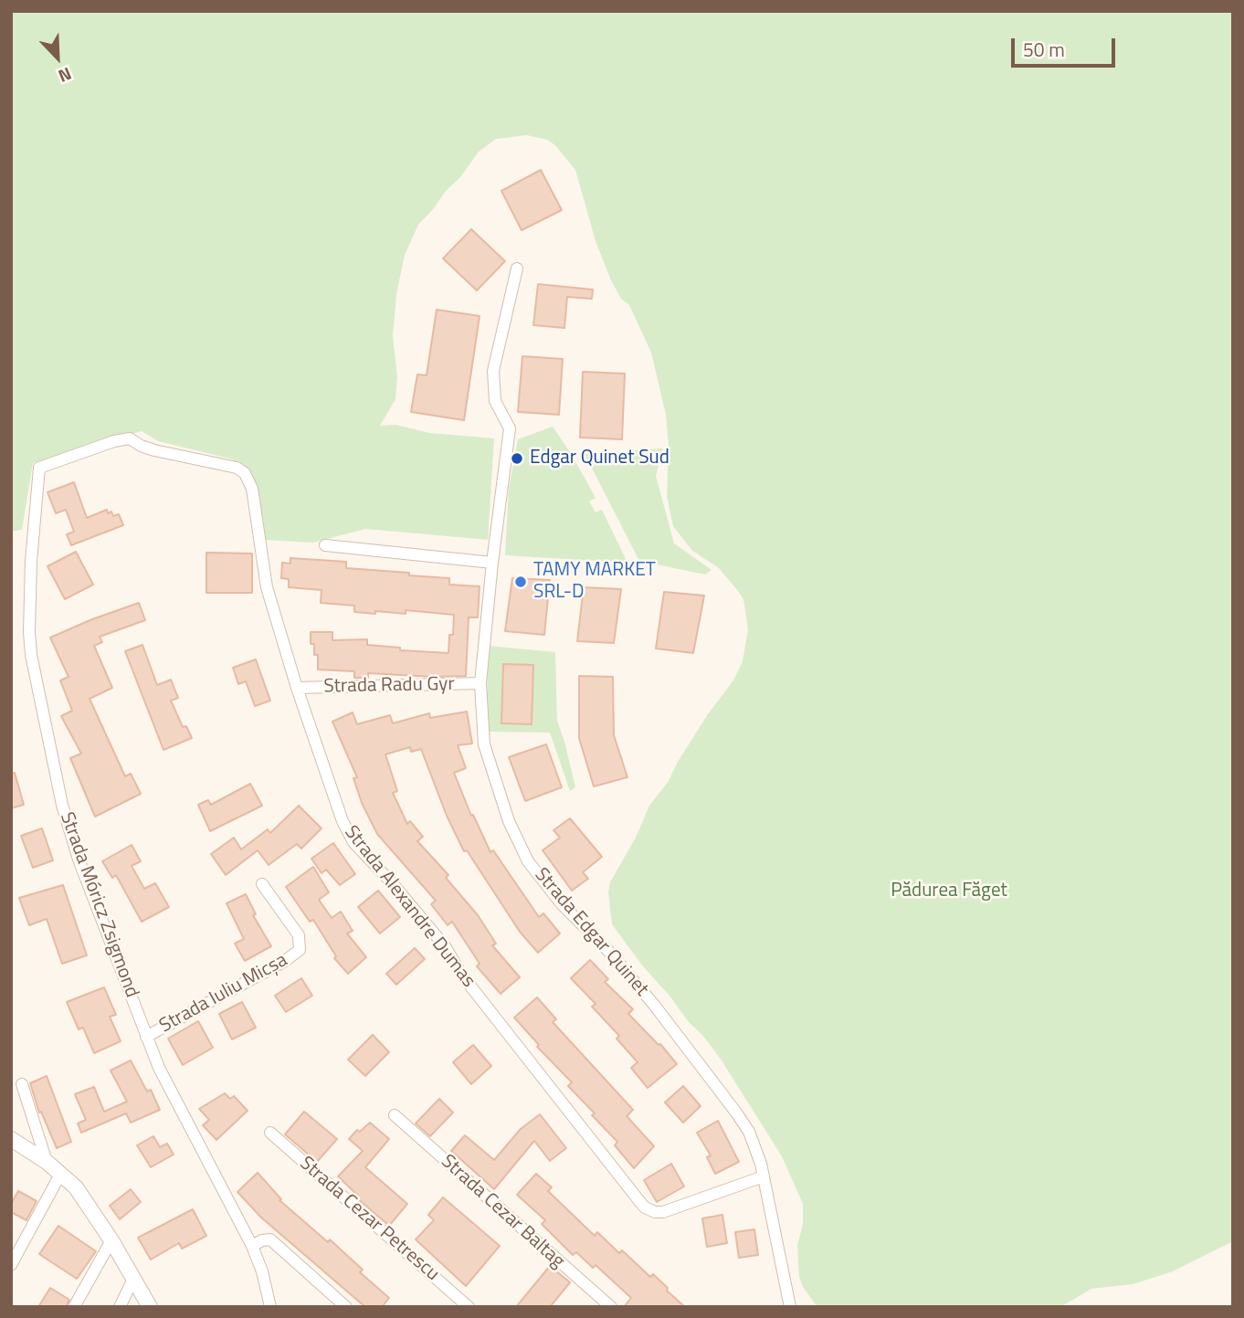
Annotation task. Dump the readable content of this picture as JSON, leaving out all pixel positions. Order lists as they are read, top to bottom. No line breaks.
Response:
{"streets":{"street":["Strada Radu Gyr","Strada Móricz Zsigmond","Strada Alexandre Dumas","Strada Edgar Quinet","Strada Iuliu Micșa","Strada Cezar Baltag","Strada Cezar Petrescu"]},"crossings":[["Strada Radu Gyr","Strada Alexandre Dumas"],["Strada Radu Gyr","Strada Edgar Quinet"],["Strada Móricz Zsigmond","Strada Alexandre Dumas"],["Strada Móricz Zsigmond","Strada Iuliu Micșa"],["Strada Alexandre Dumas","Strada Edgar Quinet"]],"parks":["Pădurea Făget"],"places":["Edgar Quinet Sud","TAMY MARKET SRL-D"],"scale_bar":"50 m","north":"bottom right"}
